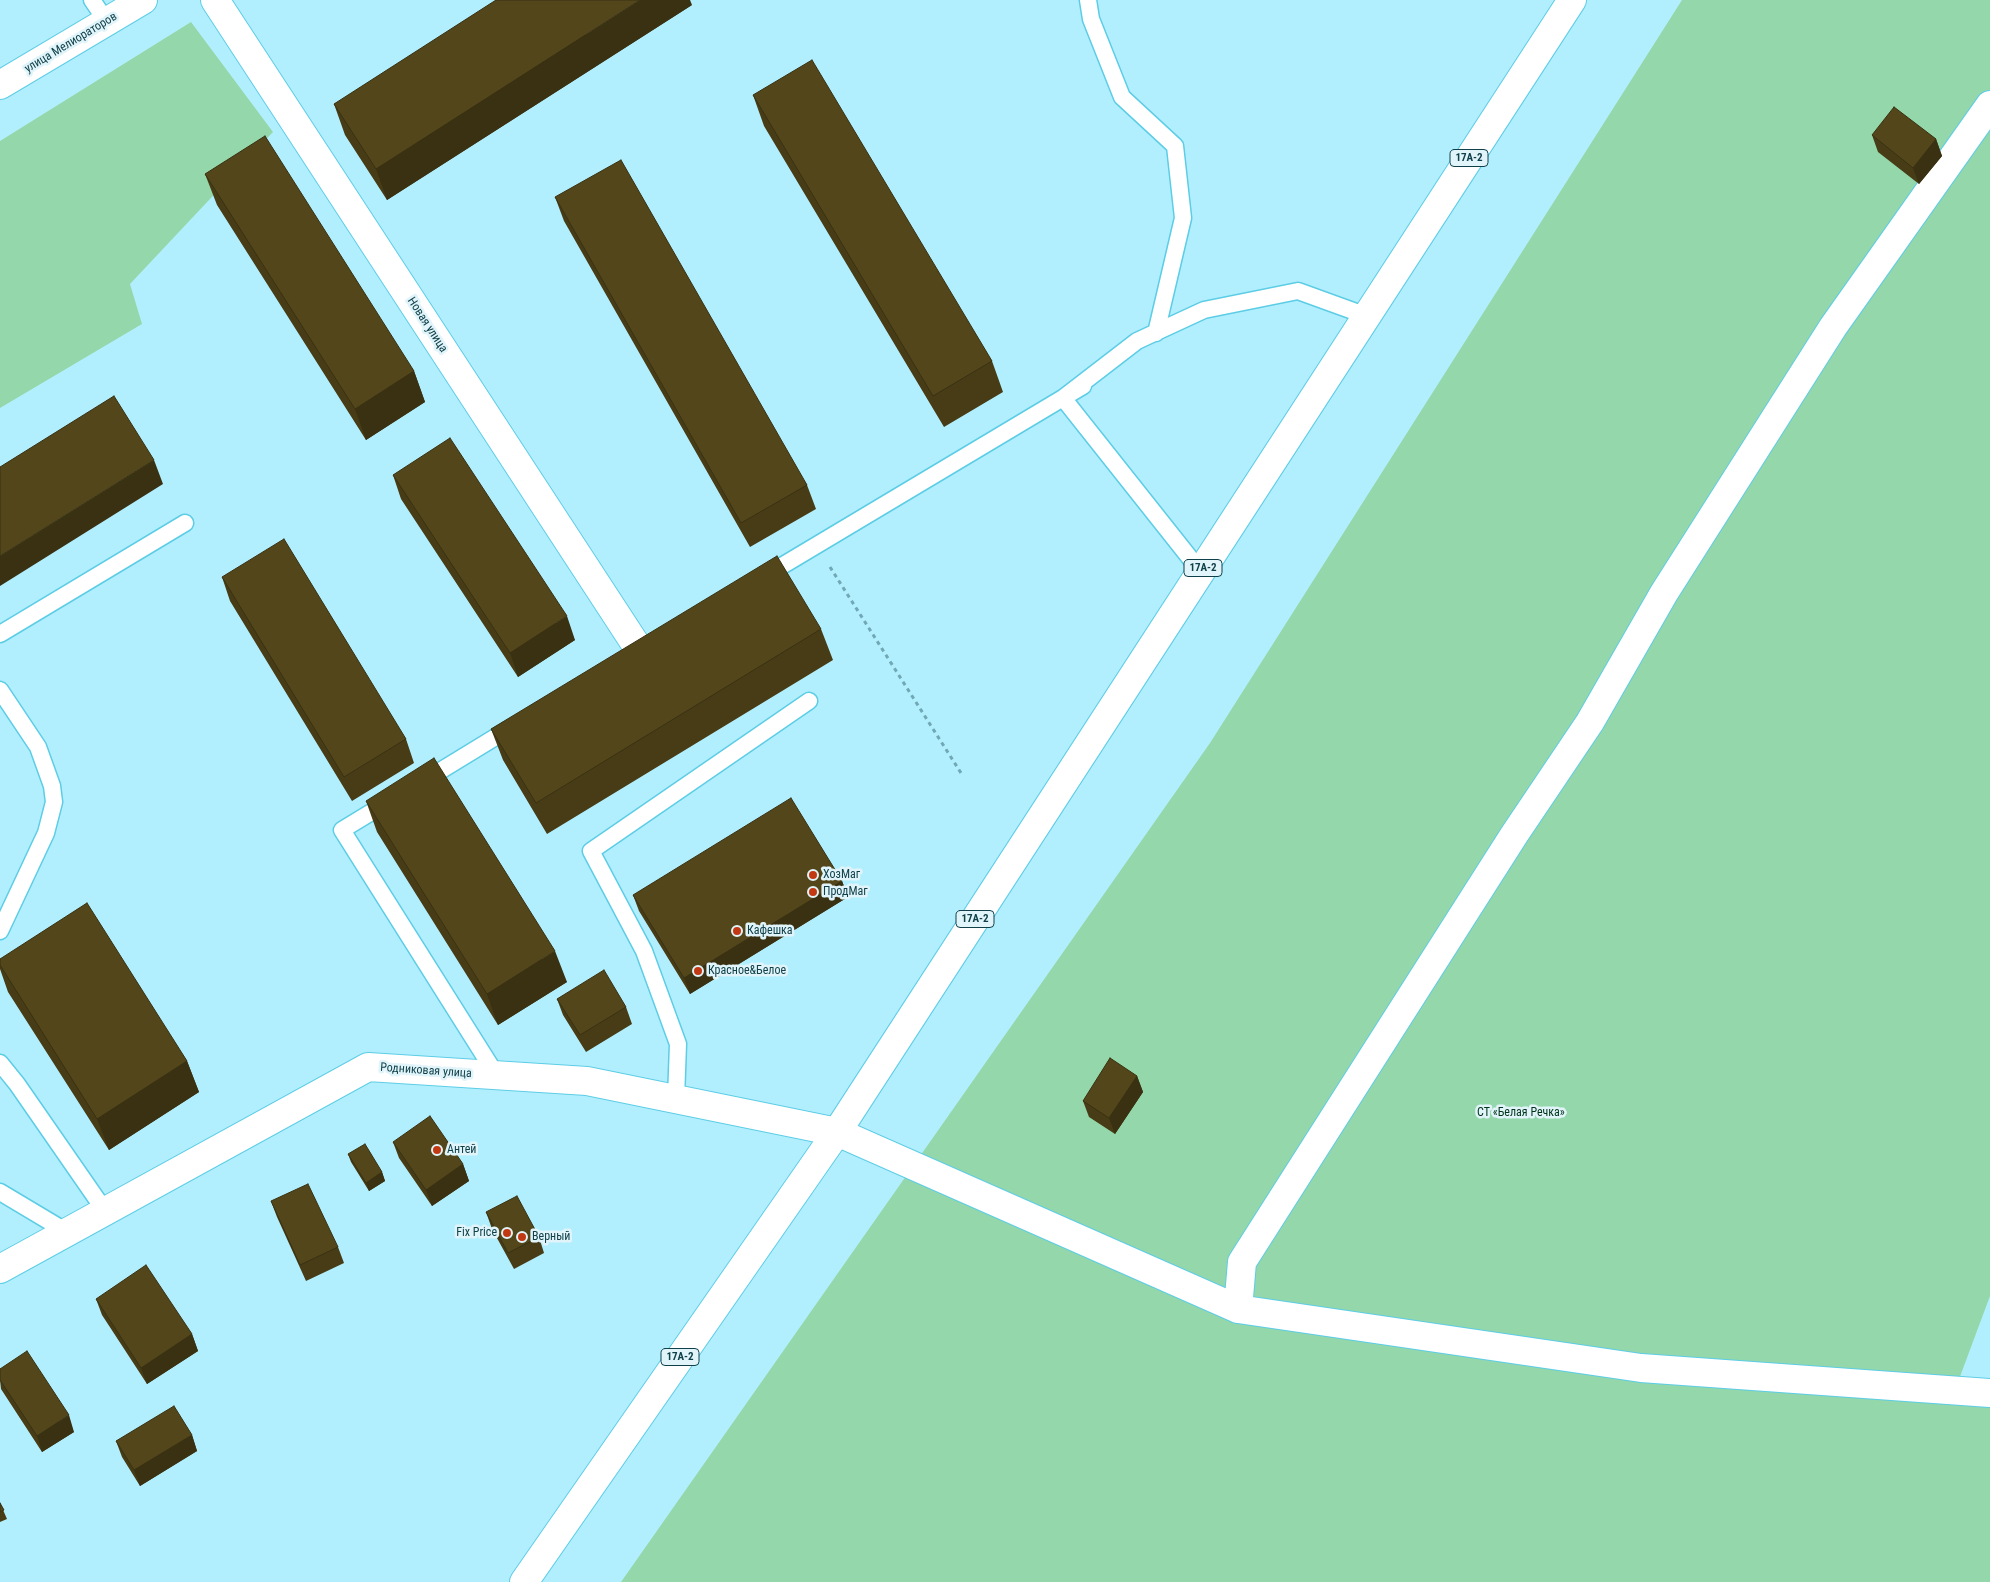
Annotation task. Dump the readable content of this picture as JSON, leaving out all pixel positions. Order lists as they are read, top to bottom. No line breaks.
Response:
{"streets":{"street":["улица Мелиораторов","17А-2","Новая улица","Родниковая улица"]},"crossings":[["17А-2","Родниковая улица"]],"parks":["СТ «Белая Речка»"],"places":["ХозМаг","ПродМаг","Кафешка","Красное&Белое","Антей","Fix Price","Верный"]}
